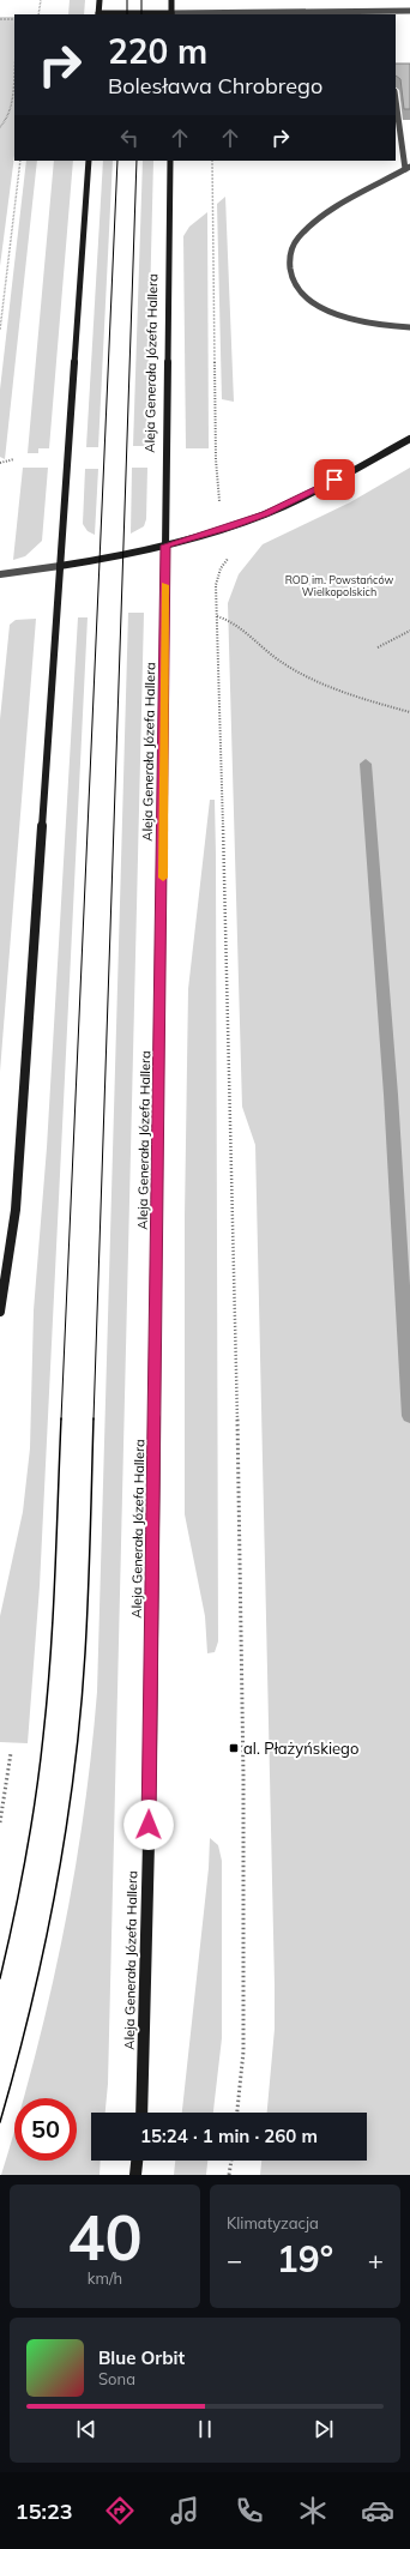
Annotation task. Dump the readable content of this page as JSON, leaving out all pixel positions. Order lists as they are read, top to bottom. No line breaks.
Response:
{"streets":{"main road":["Aleja Generała Józefa Hallera"]},"parks":["ROD im. Powstańców Wielkopolskich"],"places":{"transit":["al. Płażyńskiego"]},"page":{"turn":["220 m","Bolesława Chrobrego"],"limit":"50","trip":"15:24 · 1 min · 260 m","tile":[["40","km/h"],"Klimatyzacja"],"heat":["−","19°","+"],"song":["Blue Orbit","Sona"],"tabs":"15:23"}}
